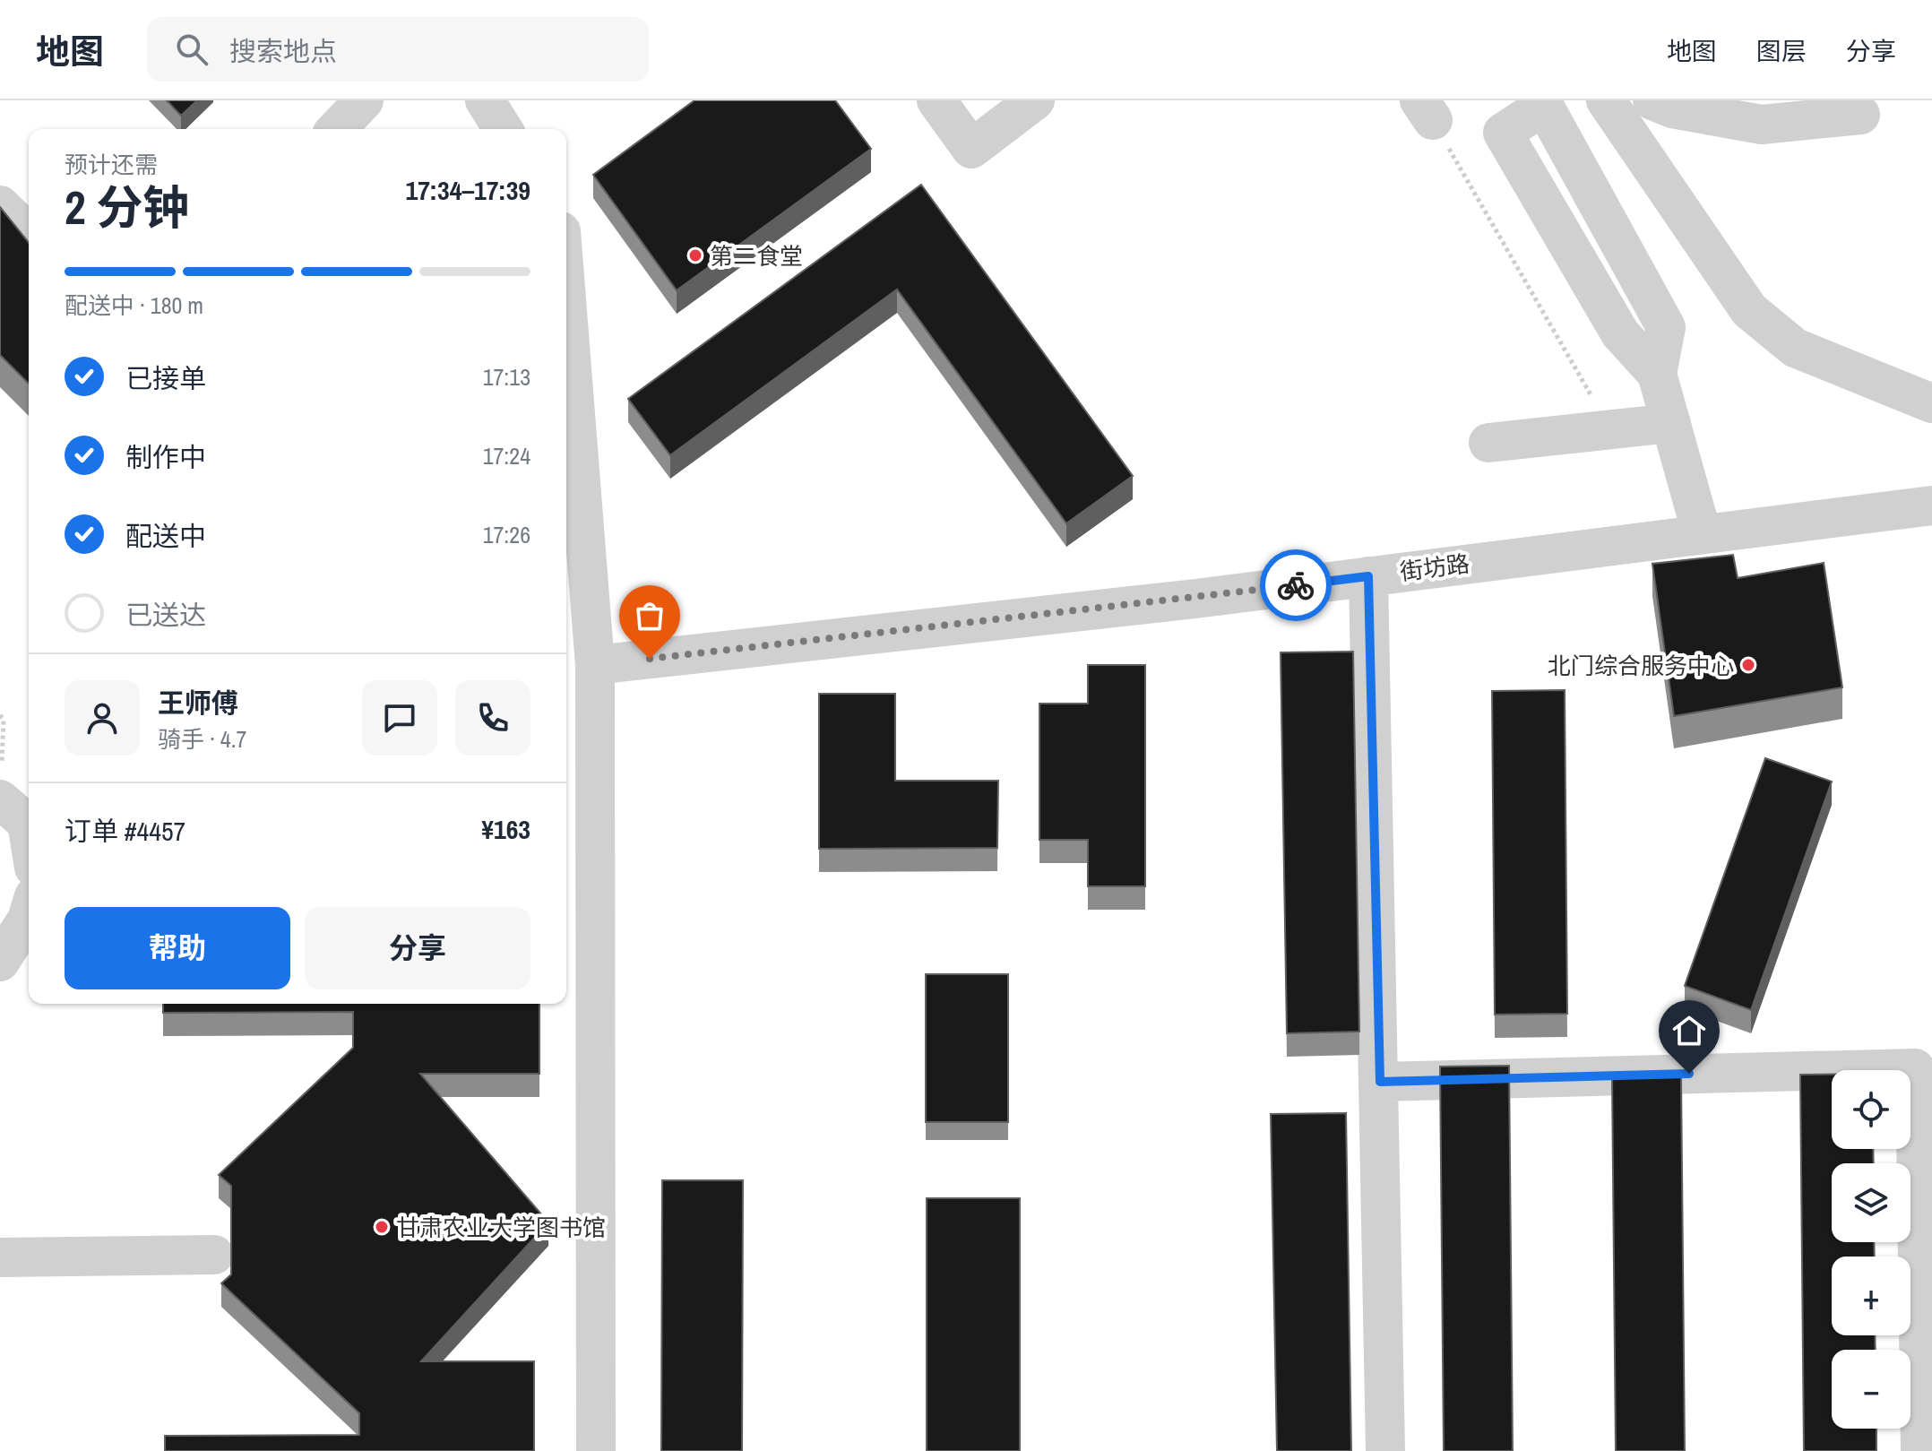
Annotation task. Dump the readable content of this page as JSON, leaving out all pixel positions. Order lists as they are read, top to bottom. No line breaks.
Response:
{"streets":{"street":["街坊路"]},"places":["第二食堂","北门综合服务中心","甘肃农业大学图书馆"],"page":{"header":"地图","search":"搜索地点","nav":["地图","图层","分享"],"heading":["2 分钟","预计还需","17:34–17:39"],"panel":["王师傅","骑手 · 4.7","订单 #4457","¥163"],"bar":"配送中 · 180 m","list":[["已接单","17:13"],["制作中","17:24"],["配送中","17:26"],"已送达"],"buttons":["帮助","分享"],"map_buttons":["+","−"]}}
